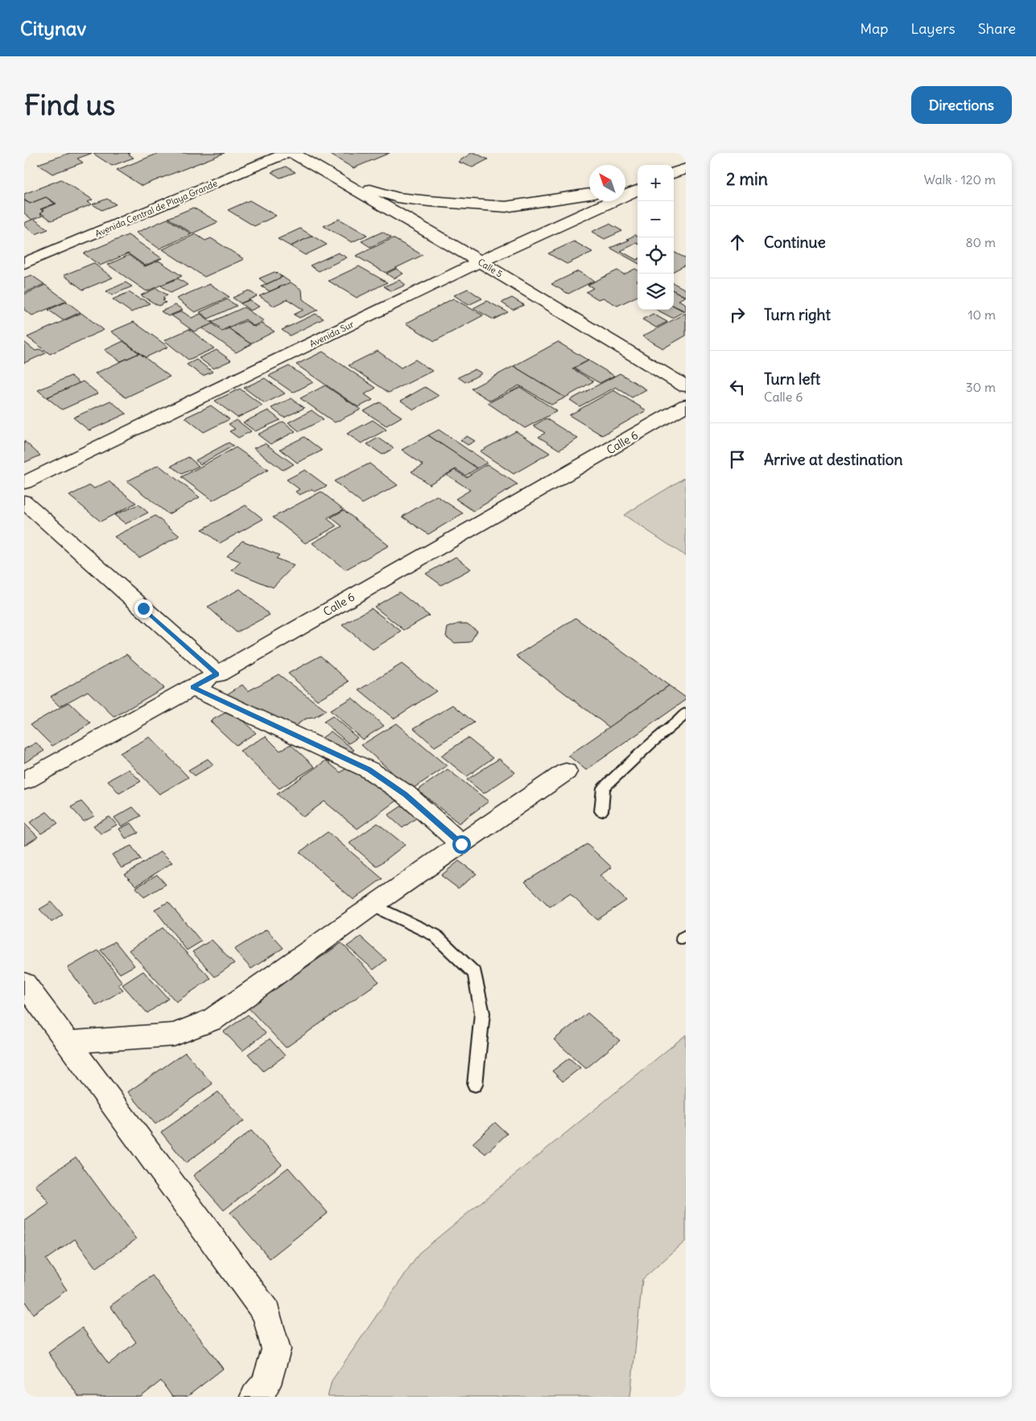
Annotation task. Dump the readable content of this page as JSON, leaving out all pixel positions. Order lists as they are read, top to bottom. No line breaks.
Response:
{"streets":{"street":["Avenida Central de Playa Grande","Calle 5","Avenida Sur","Calle 6"]},"crossings":[["Calle 5","Avenida Sur"]],"north":"top left","page":{"header":"Citynav","nav":["Map","Layers","Share"],"buttons":"Directions","title":"Find us","heading":["2 min","Walk · 120 m"],"map_buttons":["+","−"],"list":[["Continue","80 m"],["Turn right","10 m"],["Turn left","Calle 6","30 m"],"Arrive at destination"]}}
